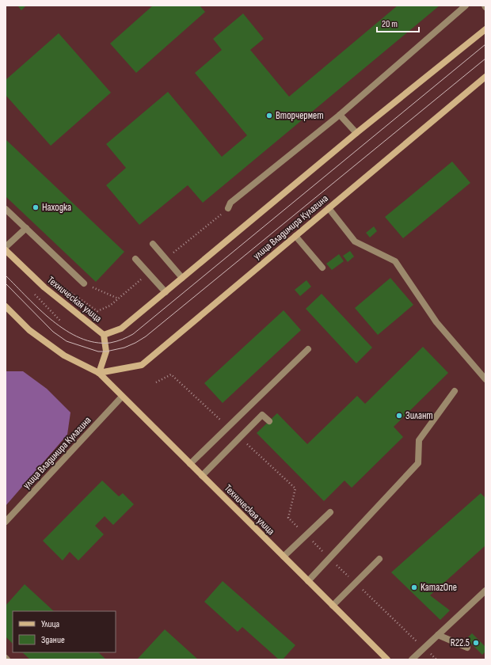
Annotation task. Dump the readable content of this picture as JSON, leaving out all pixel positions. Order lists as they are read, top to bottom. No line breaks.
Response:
{"streets":{"main road":["улица Владимира Кулагина","Техническая улица"]},"crossings":[["улица Владимира Кулагина","Техническая улица"]],"places":["Вторчермет","Находка","Зилант","KamazOne","R22.5"],"legend":["Улица","Здание"],"scale_bar":"20 m"}
